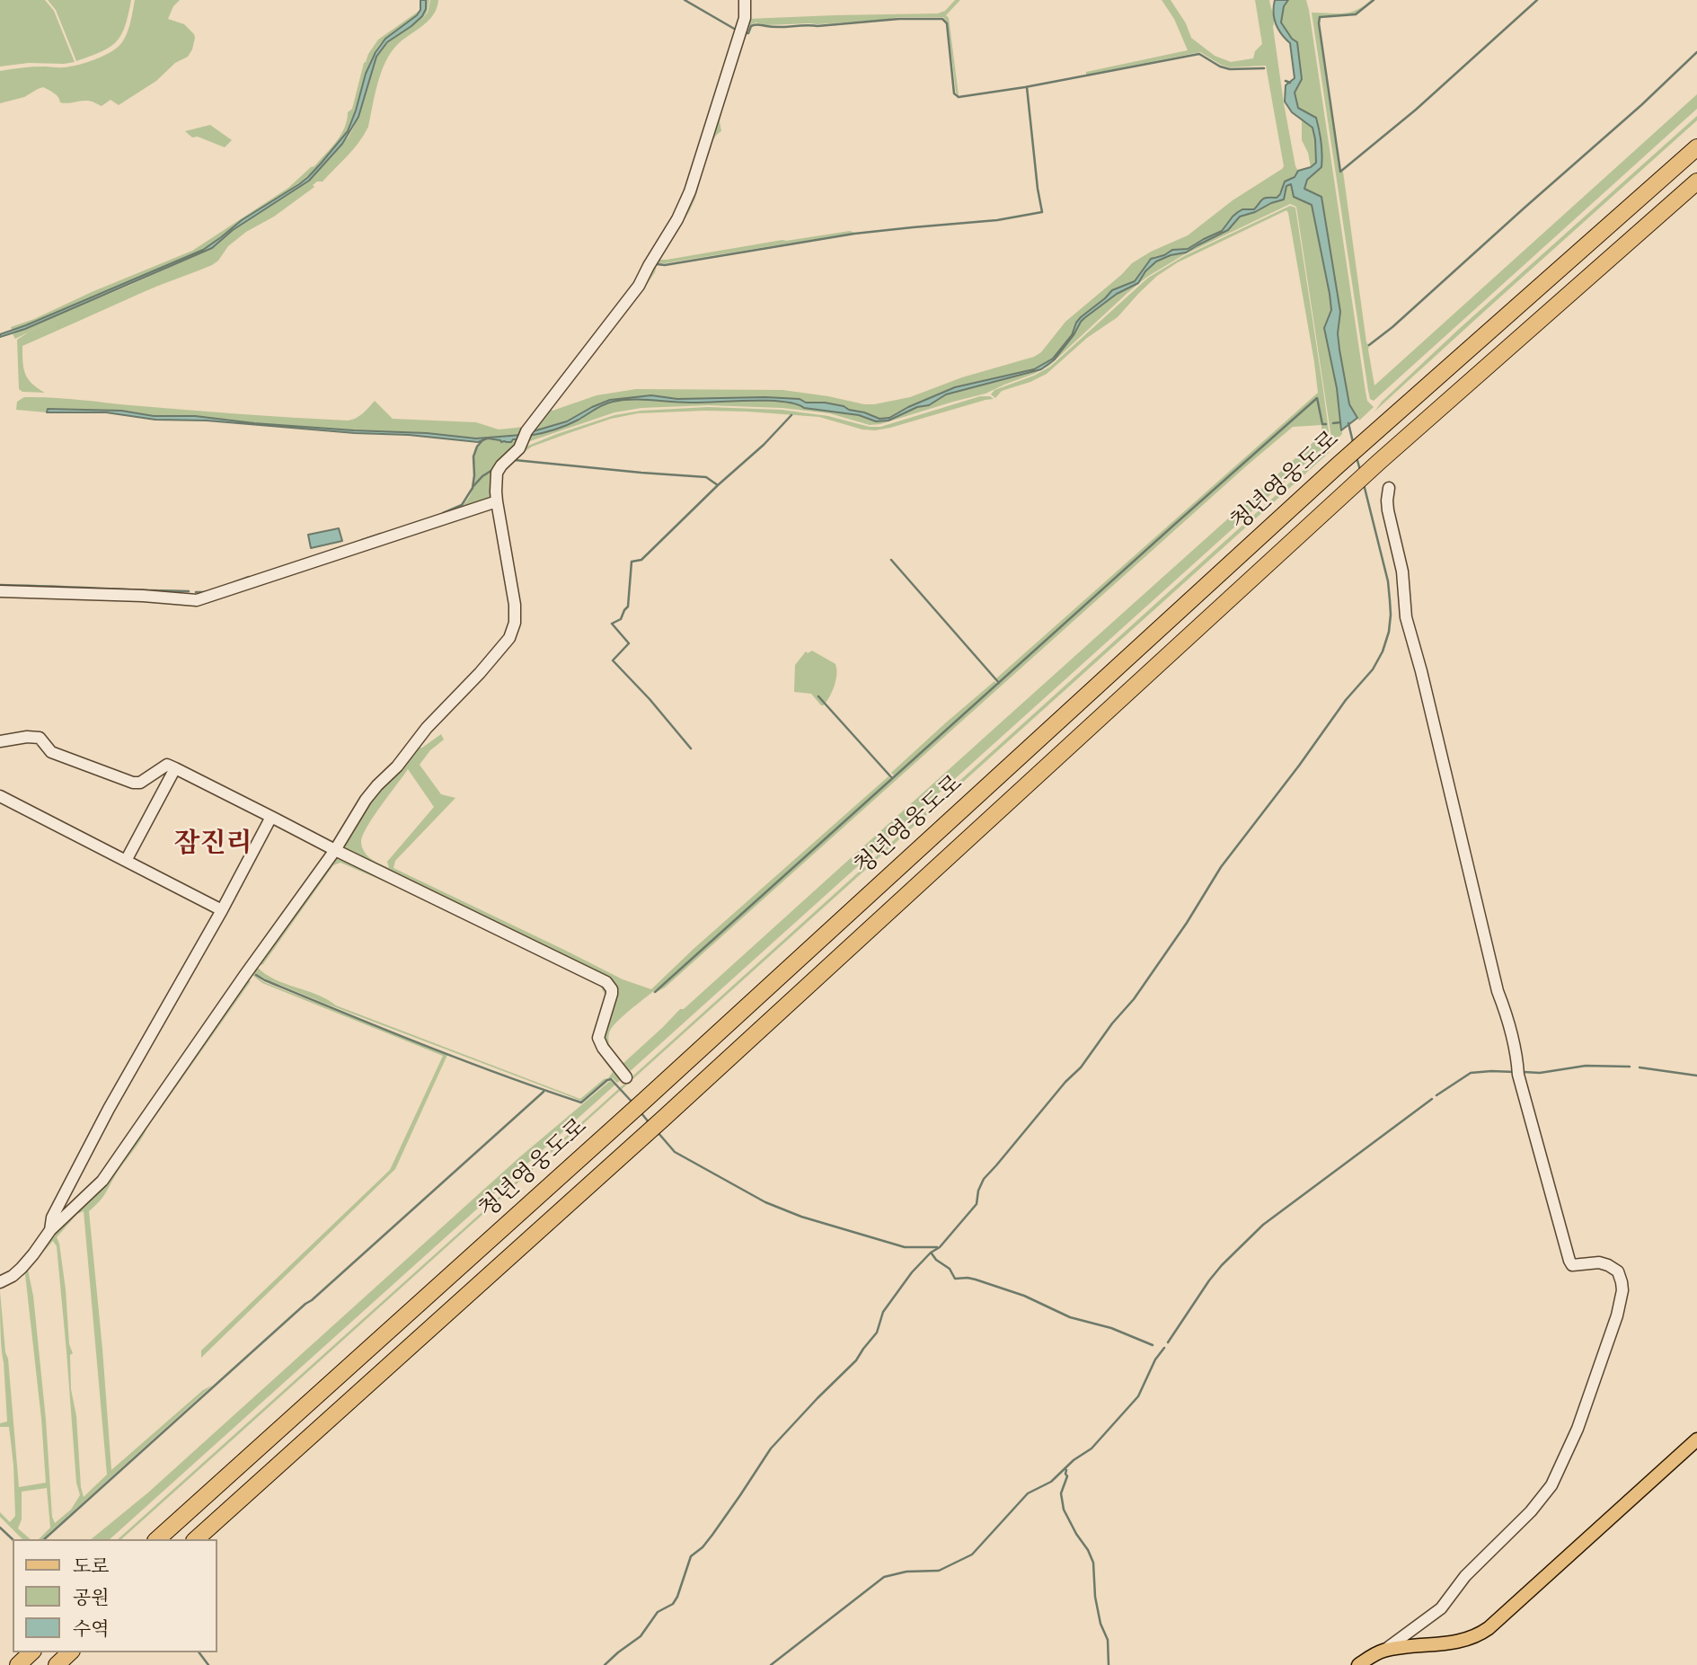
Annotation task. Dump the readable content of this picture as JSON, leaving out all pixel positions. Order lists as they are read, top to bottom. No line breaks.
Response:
{"streets":{"highway":["청년영웅도로"]},"districts":["잠진리"],"legend":["도로","공원","수역"]}
